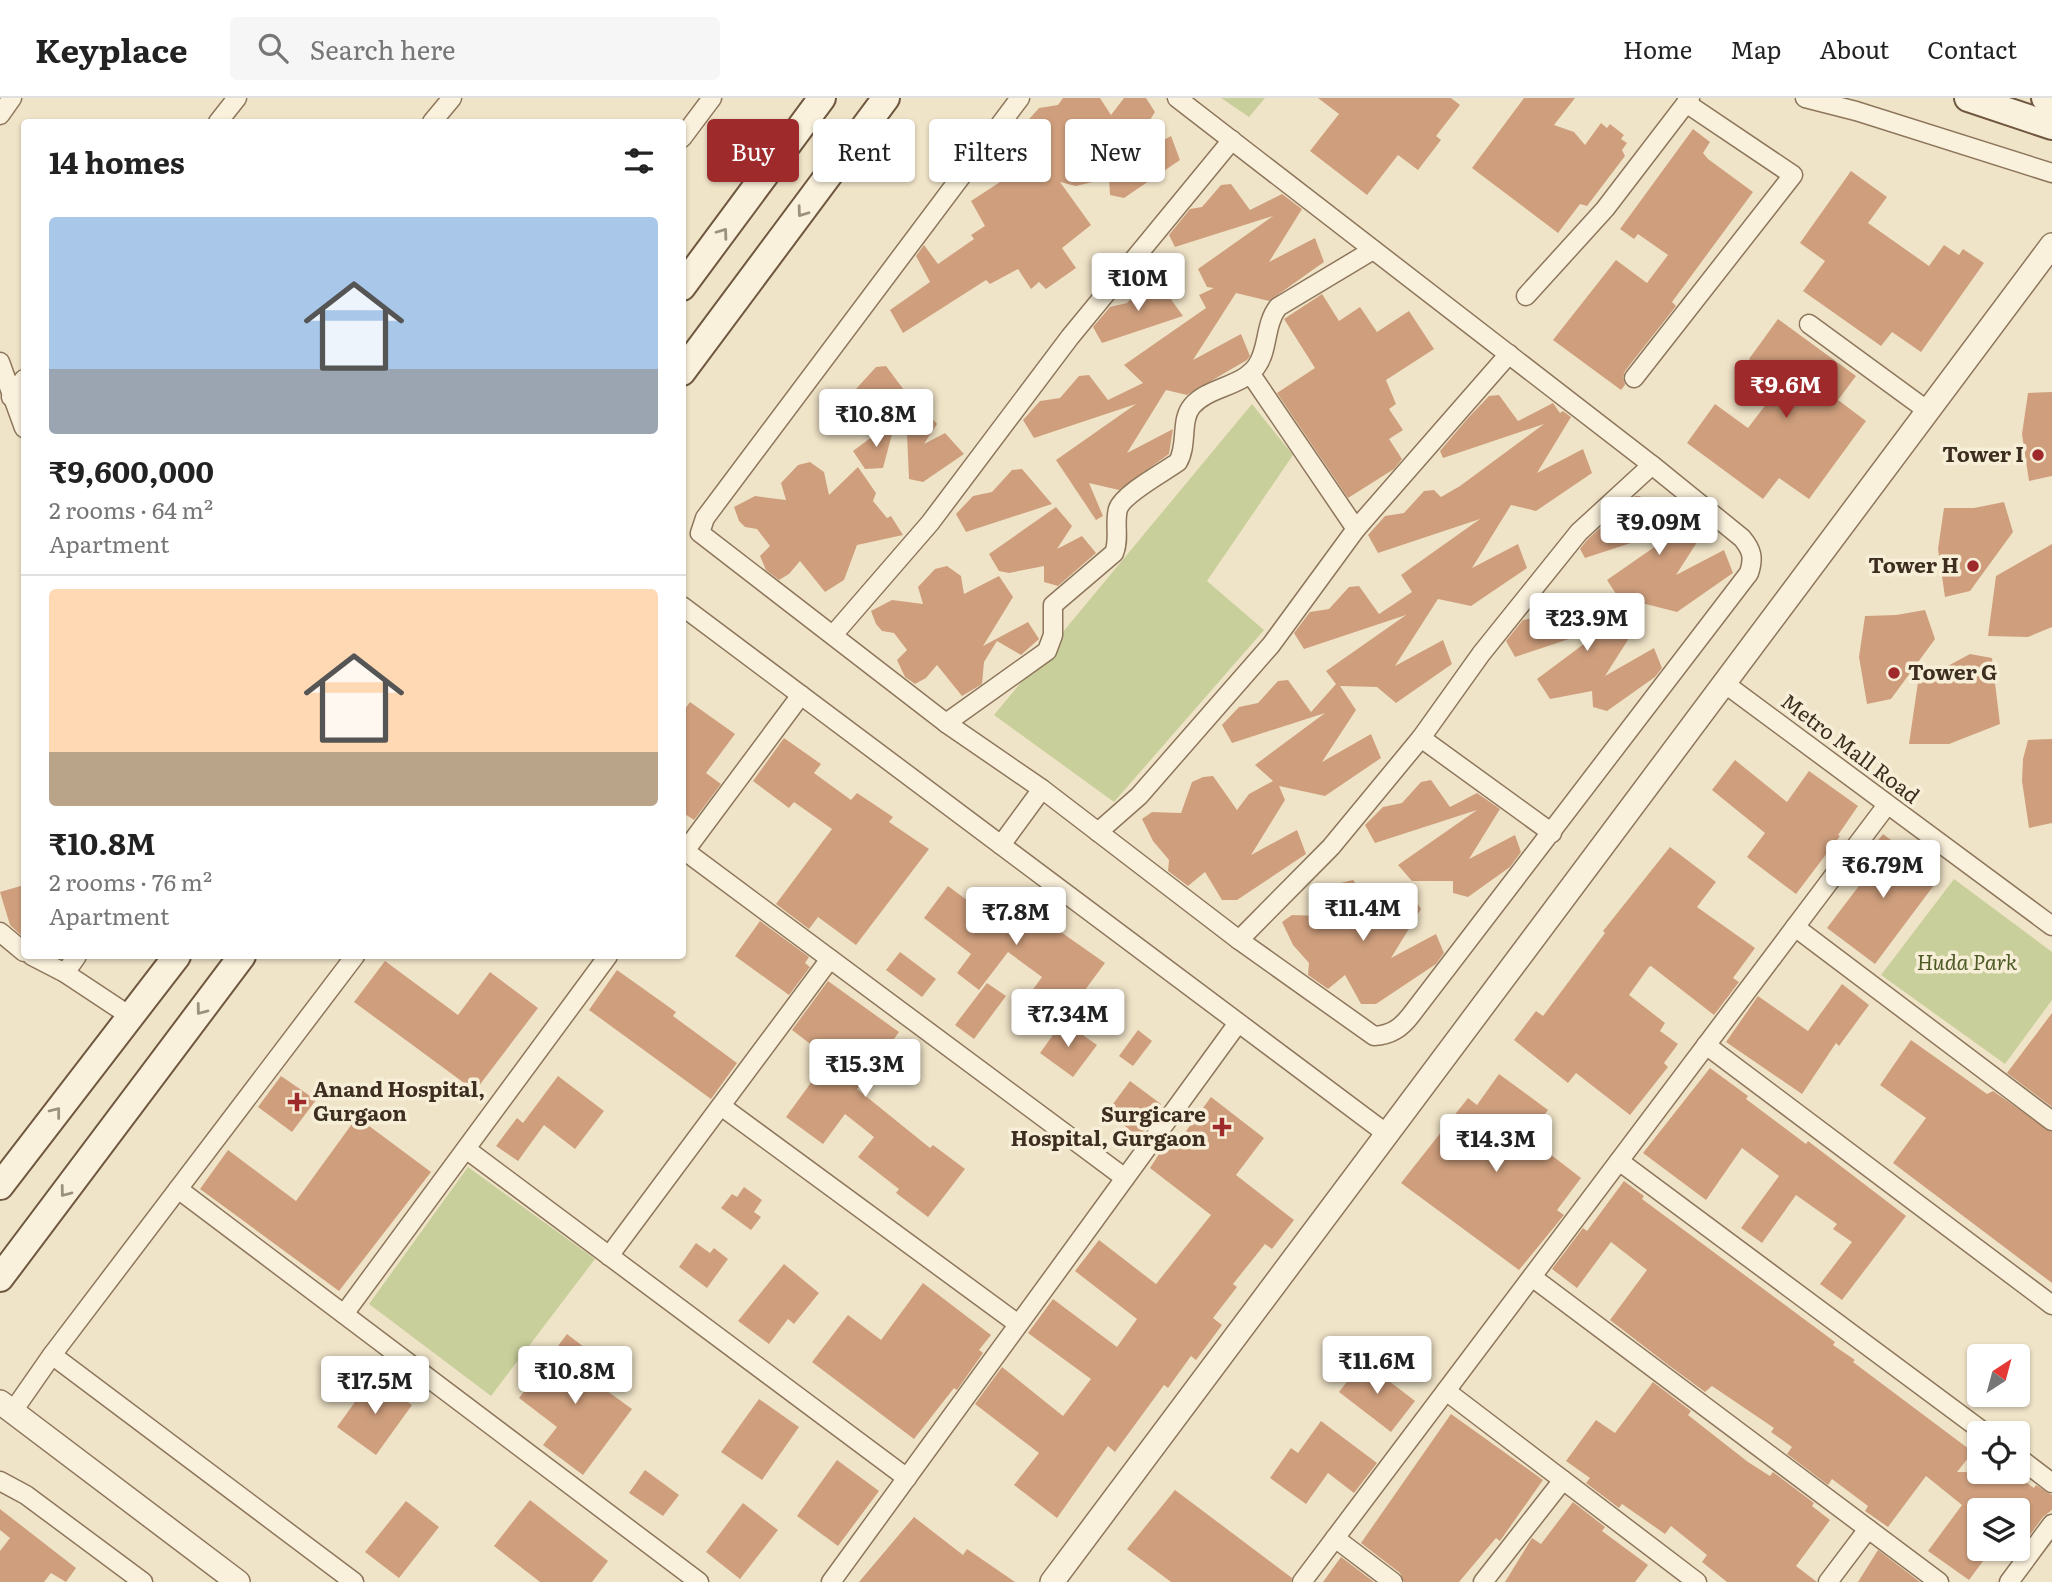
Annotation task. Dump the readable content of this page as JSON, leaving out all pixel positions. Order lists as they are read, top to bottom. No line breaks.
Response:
{"streets":{"street":["Metro Mall Road"]},"parks":["Huda Park"],"places":{"other":["Tower I","Tower H","Tower G"],"health":["Anand Hospital, Gurgaon","Surgicare Hospital, Gurgaon"]},"north":"top right","page":{"header":"Keyplace","search":"Search here","nav":["Home","Map","About","Contact"],"chip":["Buy","Rent","Filters","New"],"heading":"14 homes","list":[{"name":"₹9,600,000","note":"2 rooms · 64 m² · Apartment"},{"name":"₹10.8M","note":"2 rooms · 76 m² · Apartment"}],"price":["₹10M","₹9.6M","₹10.8M","₹9.09M","₹23.9M","₹6.79M","₹11.4M","₹7.8M","₹7.34M","₹15.3M","₹14.3M","₹11.6M","₹10.8M","₹17.5M"]}}
